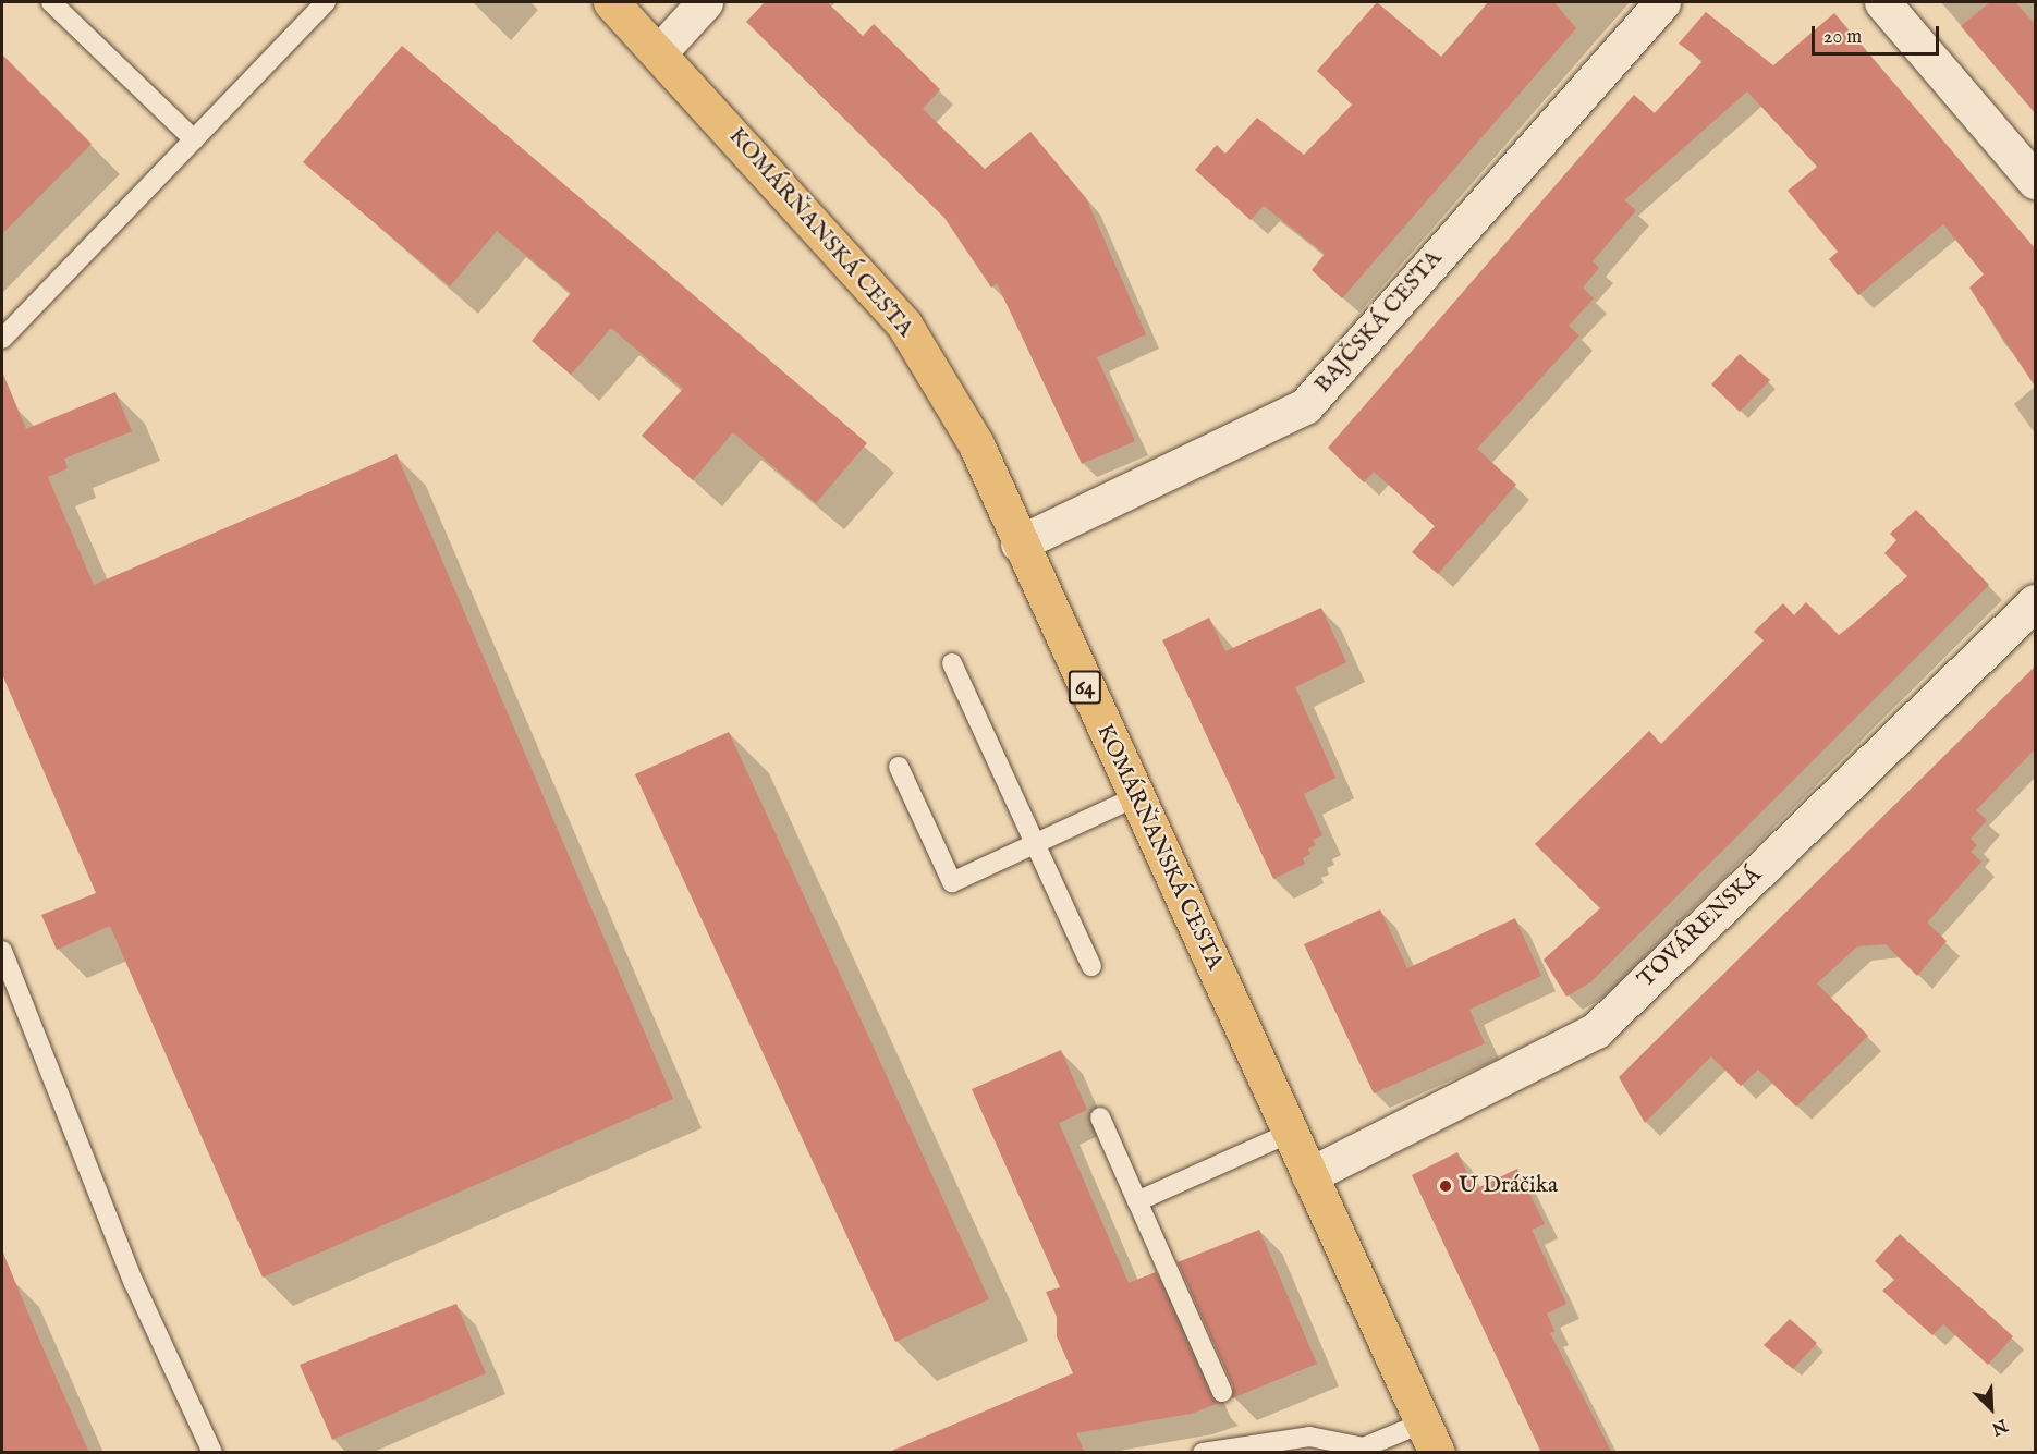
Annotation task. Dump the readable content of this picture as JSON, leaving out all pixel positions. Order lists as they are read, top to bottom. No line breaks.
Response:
{"streets":{"main road":["KOMÁRŇANSKÁ CESTA","64"],"street":["BAJČSKÁ CESTA","TOVÁRENSKÁ"]},"crossings":[["KOMÁRŇANSKÁ CESTA","BAJČSKÁ CESTA"],["KOMÁRŇANSKÁ CESTA","TOVÁRENSKÁ"]],"places":["U Dráčika"],"scale_bar":"20 m","north":"bottom right"}
